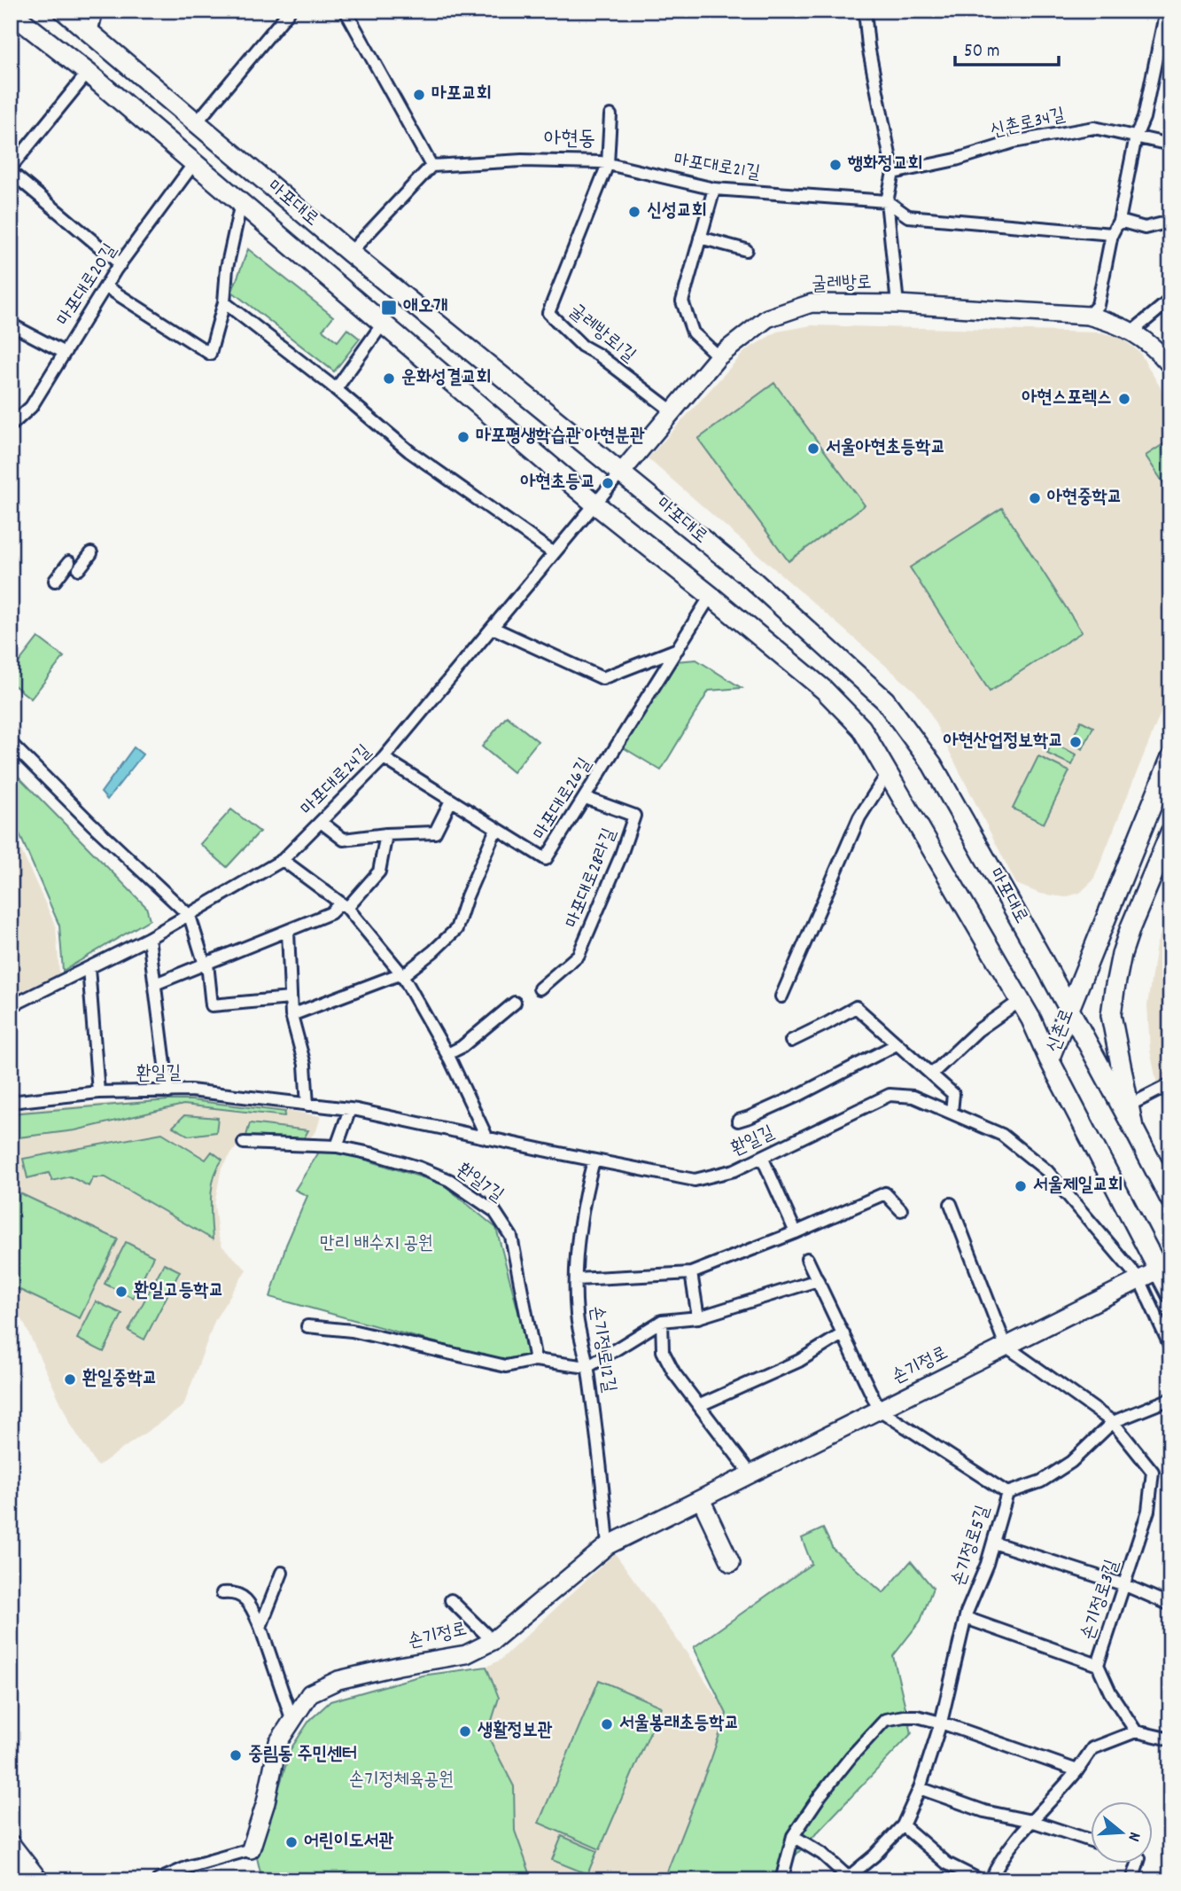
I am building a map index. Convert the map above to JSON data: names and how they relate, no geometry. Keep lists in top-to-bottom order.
{
  "streets": {
    "main road": ["마포대로", "신촌로"],
    "street": [
      "신촌로34길",
      "마포대로21길",
      "굴레방로",
      "마포대로20길",
      "굴레방로1길",
      "마포대로24길",
      "마포대로26길",
      "마포대로28라길",
      "환일길",
      "환일7길",
      "손기정로12길",
      "손기정로",
      "손기정로5길",
      "손기정로3길"
    ]
  },
  "crossings": [
    ["마포대로21길", "굴레방로1길"],
    ["마포대로", "굴레방로"],
    ["마포대로", "마포대로20길"],
    ["마포대로", "마포대로24길"],
    ["마포대로", "마포대로26길"],
    ["마포대로", "신촌로"],
    ["굴레방로", "굴레방로1길"],
    ["굴레방로", "마포대로24길"],
    ["마포대로24길", "마포대로26길"],
    ["마포대로26길", "마포대로28라길"],
    ["신촌로", "손기정로"],
    ["환일길", "손기정로12길"],
    ["환일길", "손기정로"],
    ["손기정로12길", "손기정로"],
    ["손기정로", "손기정로5길"],
    ["손기정로", "손기정로3길"],
    ["손기정로5길", "손기정로3길"]
  ],
  "districts": ["아현동"],
  "parks": ["만리 배수지 공원", "손기정체육공원"],
  "places": {
    "other": [
      "마포교회",
      "행화정교회",
      "신성교회",
      "운화성결교회",
      "아현스포렉스",
      "마포평생학습관 아현분관",
      "서울아현초등학교",
      "아현초등교",
      "아현중학교",
      "아현산업정보학교",
      "서울제일교회",
      "환일고등학교",
      "환일중학교",
      "서울봉래초등학교",
      "생활정보관",
      "중림동 주민센터",
      "어린이도서관"
    ],
    "transit": ["애오개"]
  },
  "scale_bar": "50 m",
  "north": "right"
}
